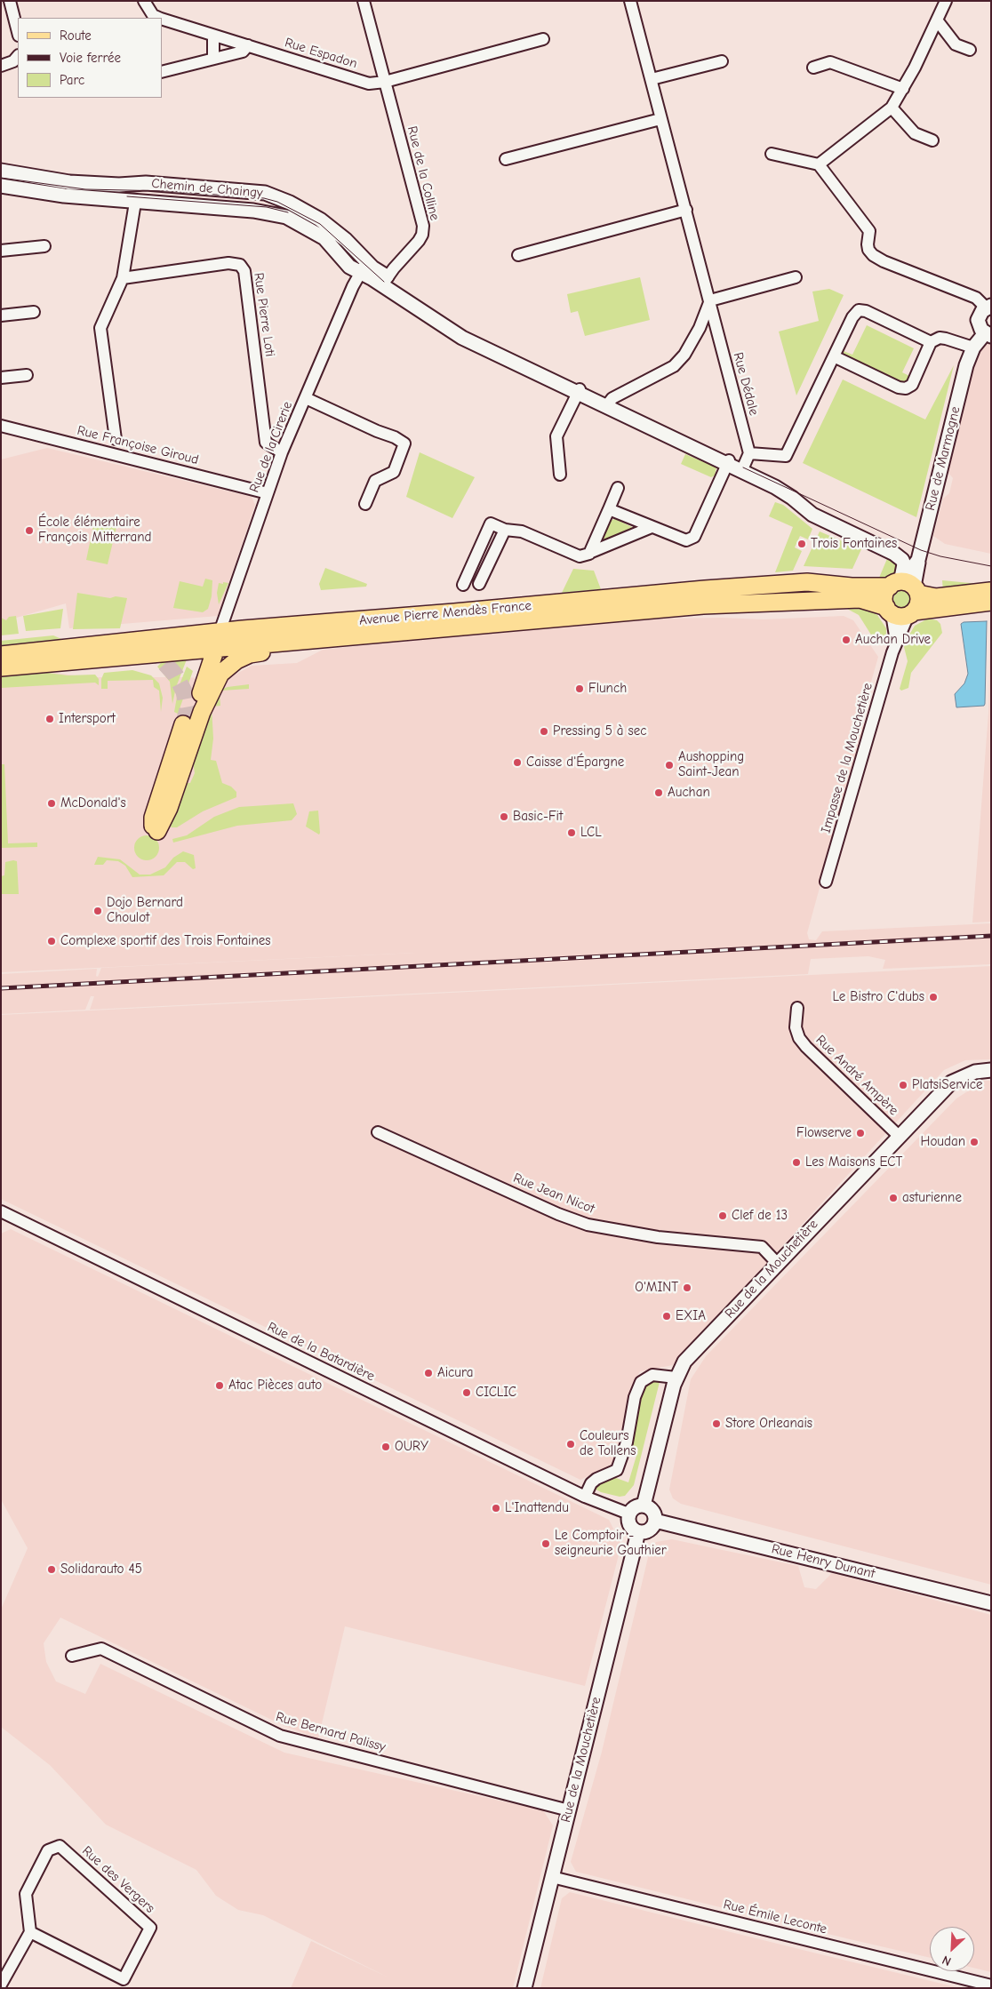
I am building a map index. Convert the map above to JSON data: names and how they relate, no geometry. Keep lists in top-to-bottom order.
{
  "streets": {
    "main road": ["Avenue Pierre Mendès France"],
    "street": [
      "Rue Espadon",
      "Rue de la Colline",
      "Chemin de Chaingy",
      "Rue Pierre Loti",
      "Rue Dédale",
      "Rue Françoise Giroud",
      "Rue de la Cirerie",
      "Rue de Marmogne",
      "Impasse de la Mouchetière",
      "Rue André Ampère",
      "Rue Jean Nicot",
      "Rue de la Mouchetière",
      "Rue de la Batardière",
      "Rue Henry Dunant",
      "Rue Bernard Palissy",
      "Rue des Vergers",
      "Rue Émile Leconte"
    ]
  },
  "crossings": [
    ["Rue Espadon", "Rue de la Colline"],
    ["Rue de la Colline", "Chemin de Chaingy"],
    ["Rue de la Colline", "Rue de la Cirerie"],
    ["Chemin de Chaingy", "Rue de la Cirerie"],
    ["Rue Pierre Loti", "Rue de la Cirerie"],
    ["Rue Françoise Giroud", "Rue de la Cirerie"],
    ["Rue de la Cirerie", "Avenue Pierre Mendès France"],
    ["Rue de Marmogne", "Avenue Pierre Mendès France"],
    ["Rue de Marmogne", "Impasse de la Mouchetière"],
    ["Avenue Pierre Mendès France", "Impasse de la Mouchetière"],
    ["Rue André Ampère", "Rue de la Mouchetière"],
    ["Rue Jean Nicot", "Rue de la Mouchetière"],
    ["Rue de la Mouchetière", "Rue de la Batardière"],
    ["Rue de la Mouchetière", "Rue Henry Dunant"],
    ["Rue de la Mouchetière", "Rue Bernard Palissy"],
    ["Rue de la Mouchetière", "Rue Émile Leconte"],
    ["Rue de la Batardière", "Rue Henry Dunant"]
  ],
  "places": [
    "École élémentaire François Mitterrand",
    "Trois Fontaines",
    "Auchan Drive",
    "Flunch",
    "Intersport",
    "Pressing 5 à sec",
    "Caisse d'Épargne",
    "Aushopping Saint-Jean",
    "Auchan",
    "McDonald's",
    "Basic-Fit",
    "LCL",
    "Dojo Bernard Choulot",
    "Complexe sportif des Trois Fontaines",
    "Le Bistro C'dubs",
    "PlatsiService",
    "Flowserve",
    "Houdan",
    "Les Maisons ECT",
    "asturienne",
    "Clef de 13",
    "O'MINT",
    "EXIA",
    "Aicura",
    "Atac Pièces auto",
    "CICLIC",
    "Store Orleanais",
    "Couleurs de Tollens",
    "OURY",
    "L'Inattendu",
    "Le Comptoir - seigneurie Gauthier",
    "Solidarauto 45"
  ],
  "legend": ["Route", "Voie ferrée", "Parc"],
  "north": "bottom left"
}
